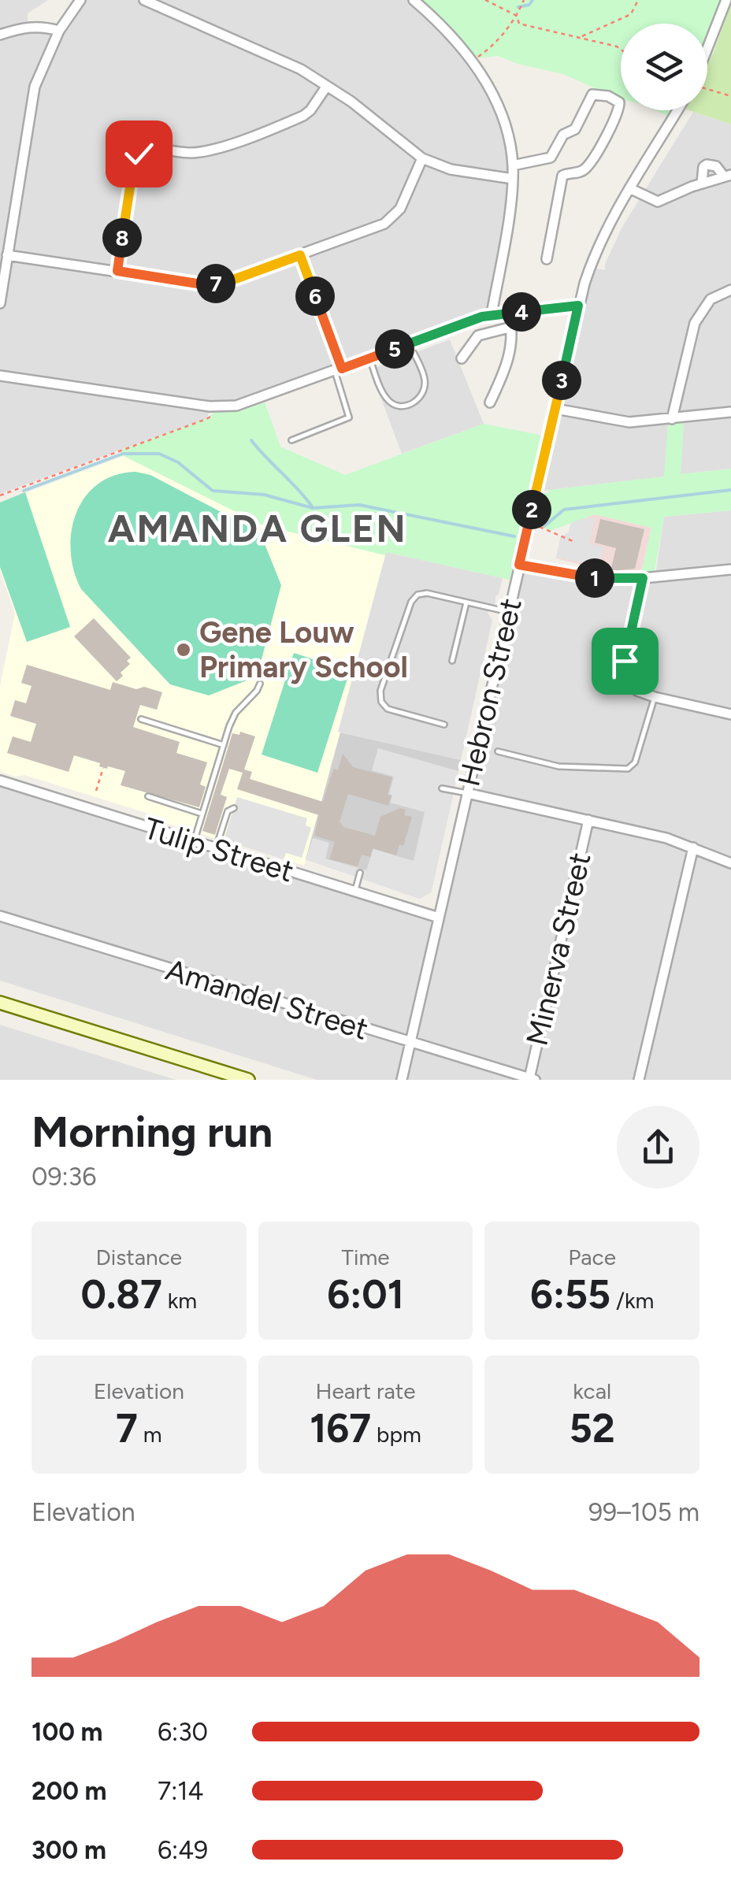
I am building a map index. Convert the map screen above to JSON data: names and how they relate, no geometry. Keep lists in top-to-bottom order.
{
  "streets": {
    "street": [
      "Hebron Street",
      "Tulip Street",
      "Minerva Street",
      "Amandel Street"
    ]
  },
  "crossings": [
    ["Hebron Street", "Tulip Street"],
    ["Hebron Street", "Amandel Street"],
    ["Minerva Street", "Amandel Street"]
  ],
  "districts": ["AMANDA GLEN"],
  "places": ["Gene Louw Primary School"],
  "page": {
    "pins": [
      "8",
      "7",
      "6",
      "4",
      "5",
      "3",
      "2",
      "1"
    ],
    "heading": ["Morning run", "09:36"],
    "stats": [
      ["Distance", "0.87 km"],
      ["Time", "6:01"],
      ["Pace", "6:55 /km"],
      ["Elevation", "7 m"],
      ["Heart rate", "167 bpm"],
      ["kcal", "52"]
    ],
    "chart": ["Elevation", "99–105 m"],
    "list": [
      {
        "name": "100 m",
        "note": "6:30"
      },
      {
        "name": "200 m",
        "note": "7:14"
      },
      {
        "name": "300 m",
        "note": "6:49"
      }
    ]
  }
}
